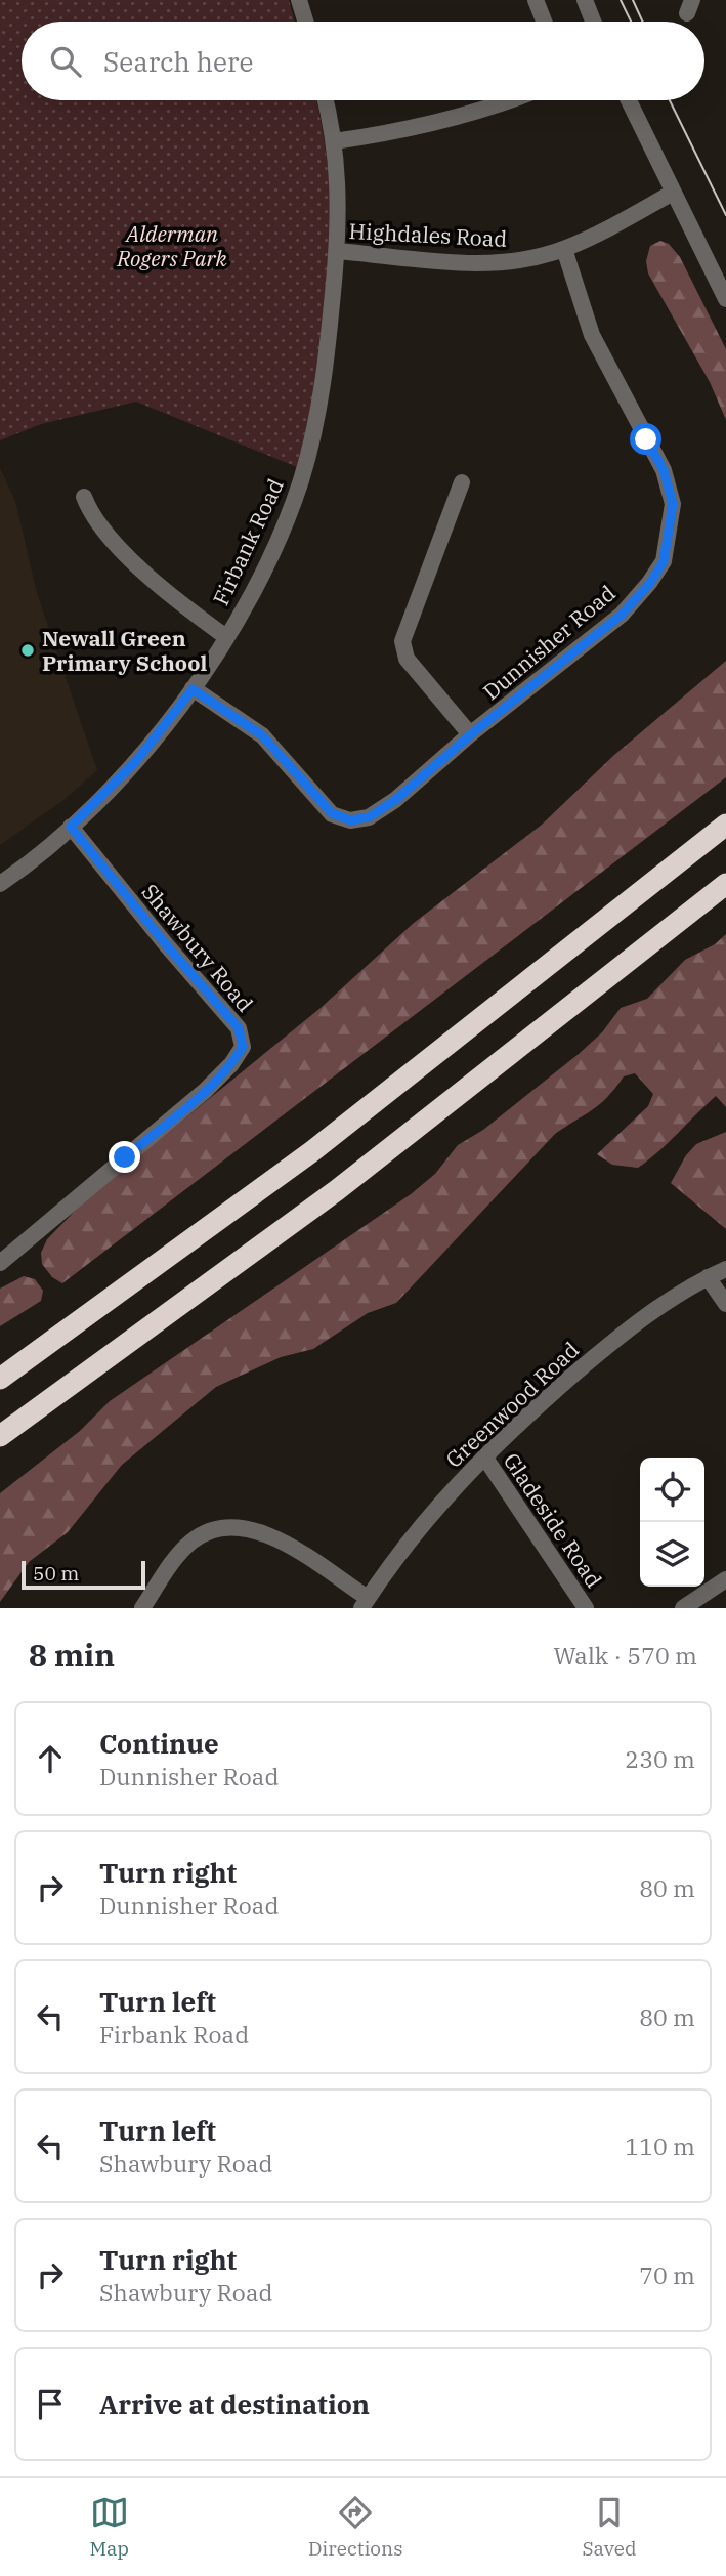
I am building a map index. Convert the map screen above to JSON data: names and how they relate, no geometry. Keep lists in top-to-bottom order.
{
  "streets": {
    "street": [
      "Highdales Road",
      "Firbank Road",
      "Dunnisher Road",
      "Shawbury Road",
      "Greenwood Road",
      "Gladeside Road"
    ]
  },
  "crossings": [
    ["Highdales Road", "Firbank Road"],
    ["Highdales Road", "Dunnisher Road"],
    ["Firbank Road", "Dunnisher Road"],
    ["Firbank Road", "Shawbury Road"],
    ["Greenwood Road", "Gladeside Road"]
  ],
  "parks": ["Alderman Rogers Park"],
  "places": ["Newall Green Primary School"],
  "scale_bar": "50 m",
  "page": {
    "search": "Search here",
    "scale": "50 m",
    "heading": ["8 min", "Walk · 570 m"],
    "list": [
      ["Continue", "Dunnisher Road", "230 m"],
      ["Turn right", "Dunnisher Road", "80 m"],
      ["Turn left", "Firbank Road", "80 m"],
      ["Turn left", "Shawbury Road", "110 m"],
      ["Turn right", "Shawbury Road", "70 m"],
      "Arrive at destination"
    ],
    "nav": ["Map", "Directions", "Saved"]
  }
}
